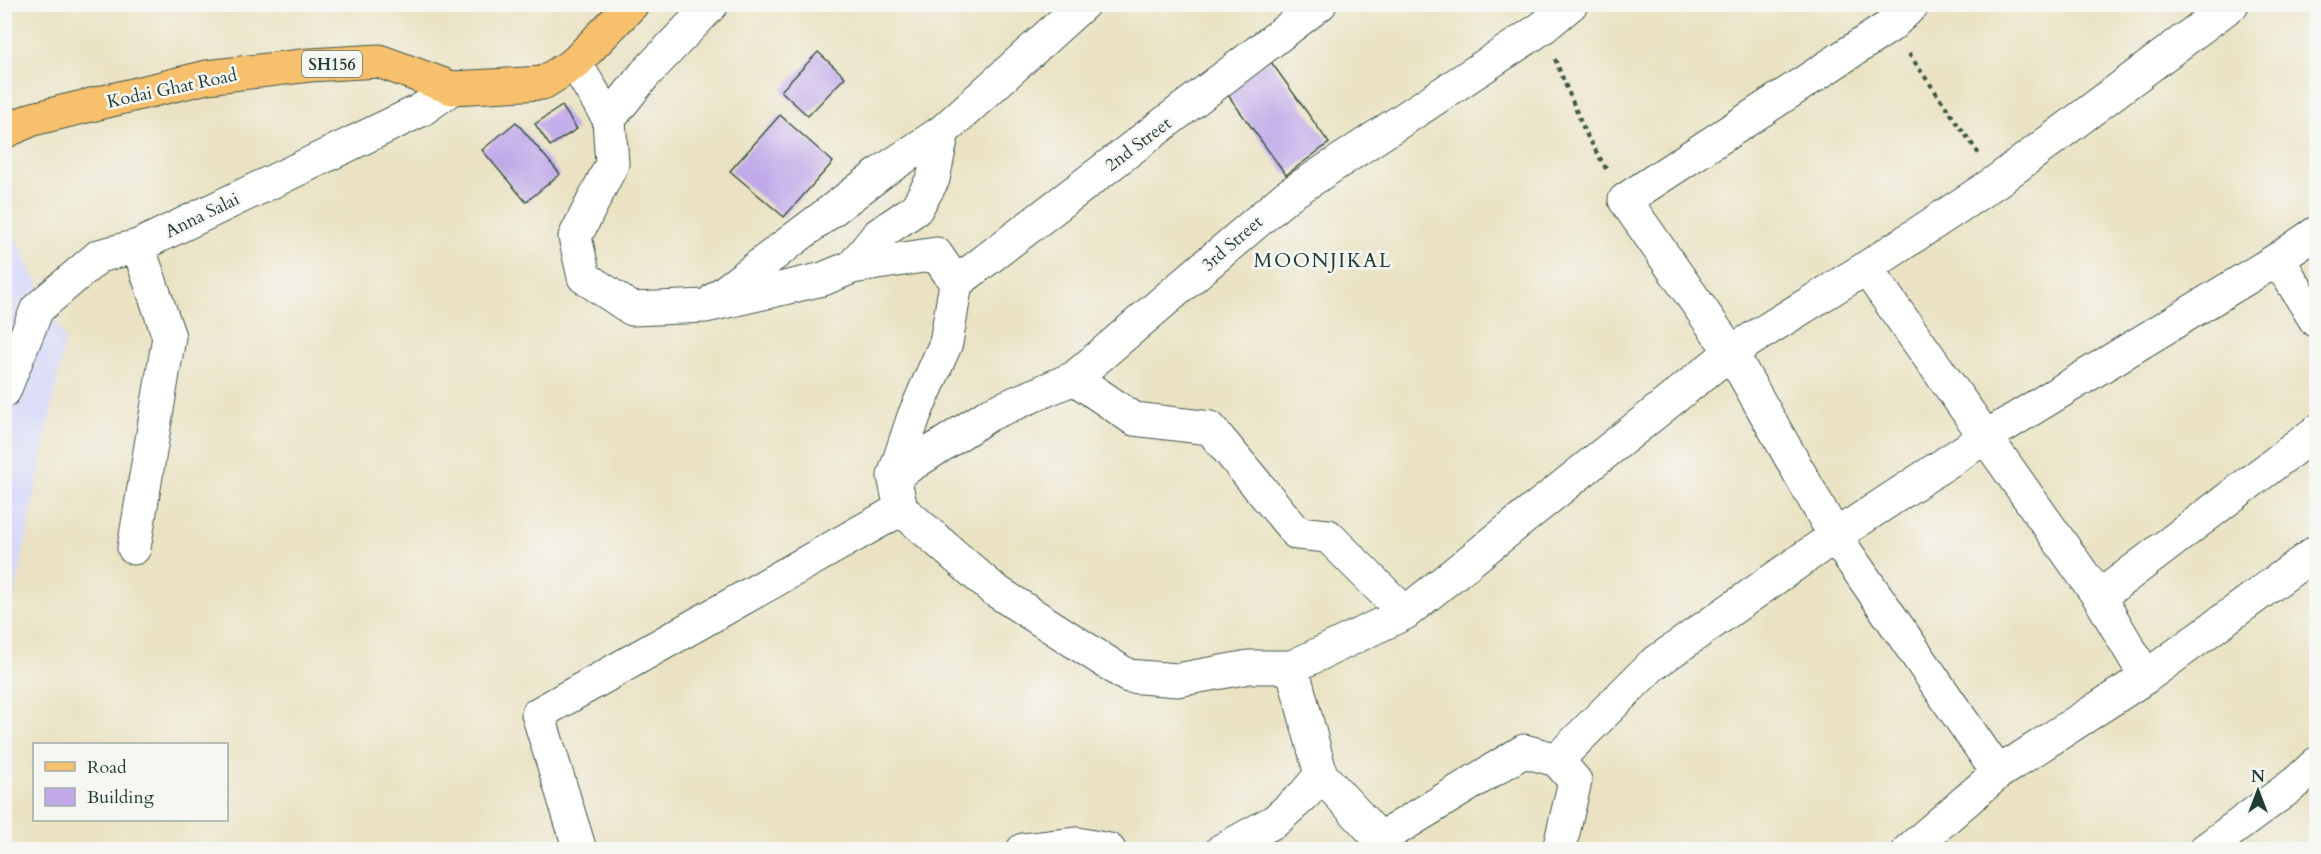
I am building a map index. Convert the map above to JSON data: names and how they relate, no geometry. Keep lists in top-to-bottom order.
{
  "streets": {
    "main road": ["SH156", "Kodai Ghat Road"],
    "street": ["2nd Street", "Anna Salai", "3rd Street"]
  },
  "crossings": [
    ["Kodai Ghat Road", "Anna Salai"]
  ],
  "districts": ["MOONJIKAL"],
  "legend": ["Road", "Building"],
  "north": "top"
}
